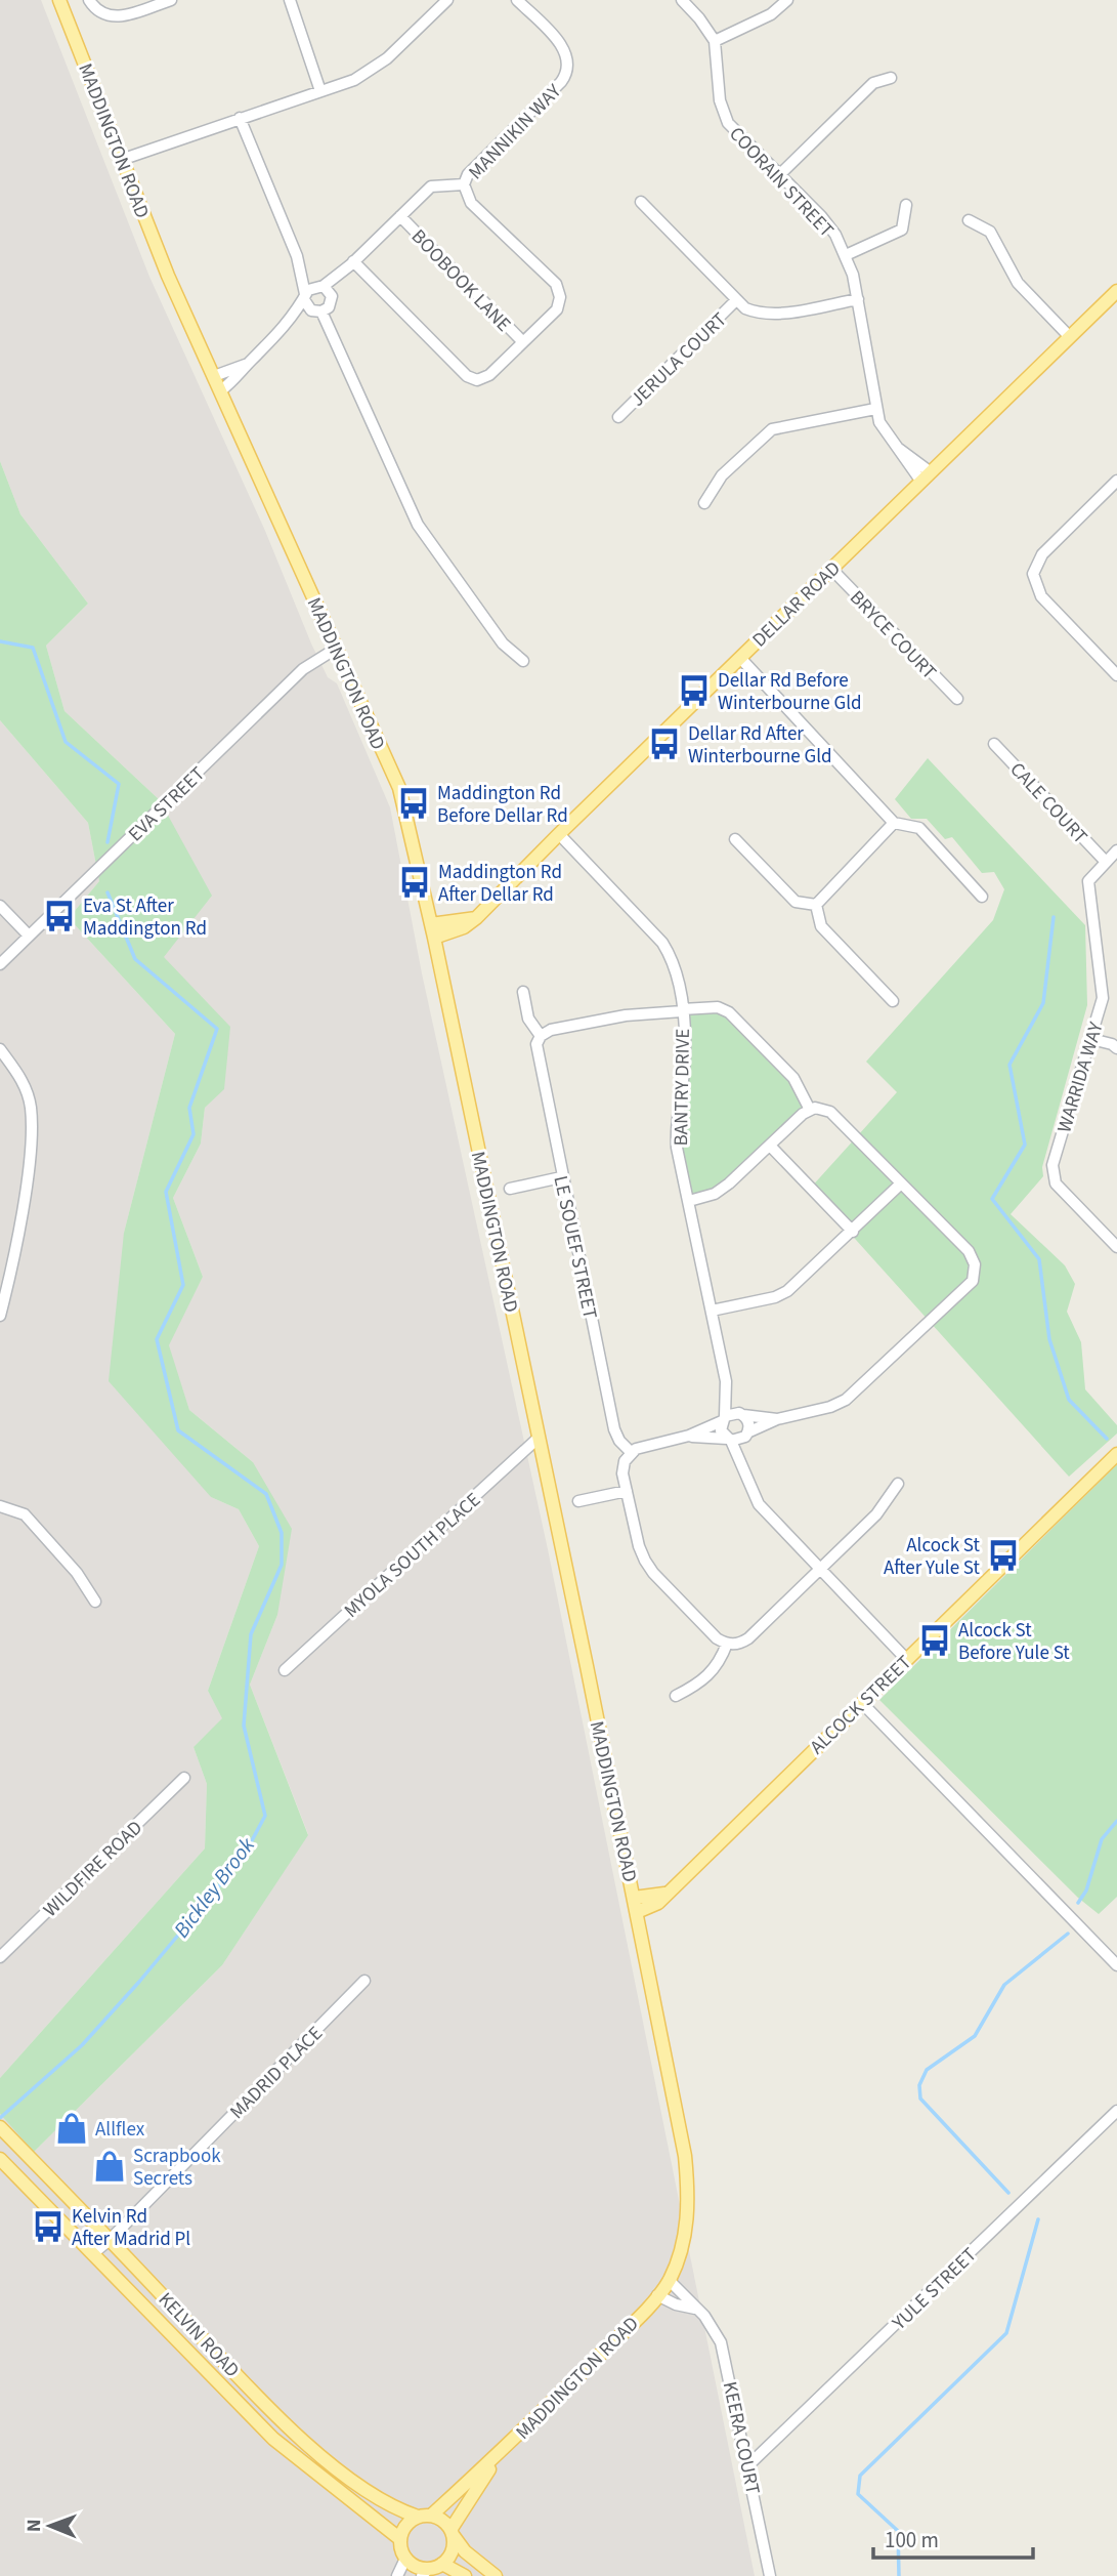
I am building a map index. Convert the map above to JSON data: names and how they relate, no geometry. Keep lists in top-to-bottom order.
{
  "streets": {
    "main road": [
      "MADDINGTON ROAD",
      "DELLAR ROAD",
      "ALCOCK STREET",
      "KELVIN ROAD"
    ],
    "street": [
      "MANNIKIN WAY",
      "COORAIN STREET",
      "BOOBOOK LANE",
      "JERULA COURT",
      "BRYCE COURT",
      "CALE COURT",
      "EVA STREET",
      "WARRIDA WAY",
      "BANTRY DRIVE",
      "LE SOUEF STREET",
      "MYOLA SOUTH PLACE",
      "WILDFIRE ROAD",
      "MADRID PLACE",
      "YULE STREET",
      "KEERA COURT"
    ]
  },
  "crossings": [
    ["MANNIKIN WAY", "BOOBOOK LANE"],
    ["MADDINGTON ROAD", "DELLAR ROAD"],
    ["MADDINGTON ROAD", "EVA STREET"],
    ["MADDINGTON ROAD", "MYOLA SOUTH PLACE"],
    ["MADDINGTON ROAD", "ALCOCK STREET"],
    ["MADDINGTON ROAD", "KELVIN ROAD"],
    ["MADDINGTON ROAD", "KEERA COURT"],
    ["COORAIN STREET", "DELLAR ROAD"],
    ["DELLAR ROAD", "BRYCE COURT"],
    ["DELLAR ROAD", "BANTRY DRIVE"],
    ["CALE COURT", "WARRIDA WAY"],
    ["MADRID PLACE", "KELVIN ROAD"],
    ["YULE STREET", "KEERA COURT"]
  ],
  "water": ["Bickley Brook"],
  "places": {
    "bus stop": [
      "Dellar Rd Before Winterbourne Gld",
      "Dellar Rd After Winterbourne Gld",
      "Maddington Rd Before Dellar Rd",
      "Maddington Rd After Dellar Rd",
      "Eva St After Maddington Rd",
      "Alcock St After Yule St",
      "Alcock St Before Yule St",
      "Kelvin Rd After Madrid Pl"
    ],
    "shop": ["Allflex", "Scrapbook Secrets"]
  },
  "scale_bar": "100 m",
  "north": "left"
}
